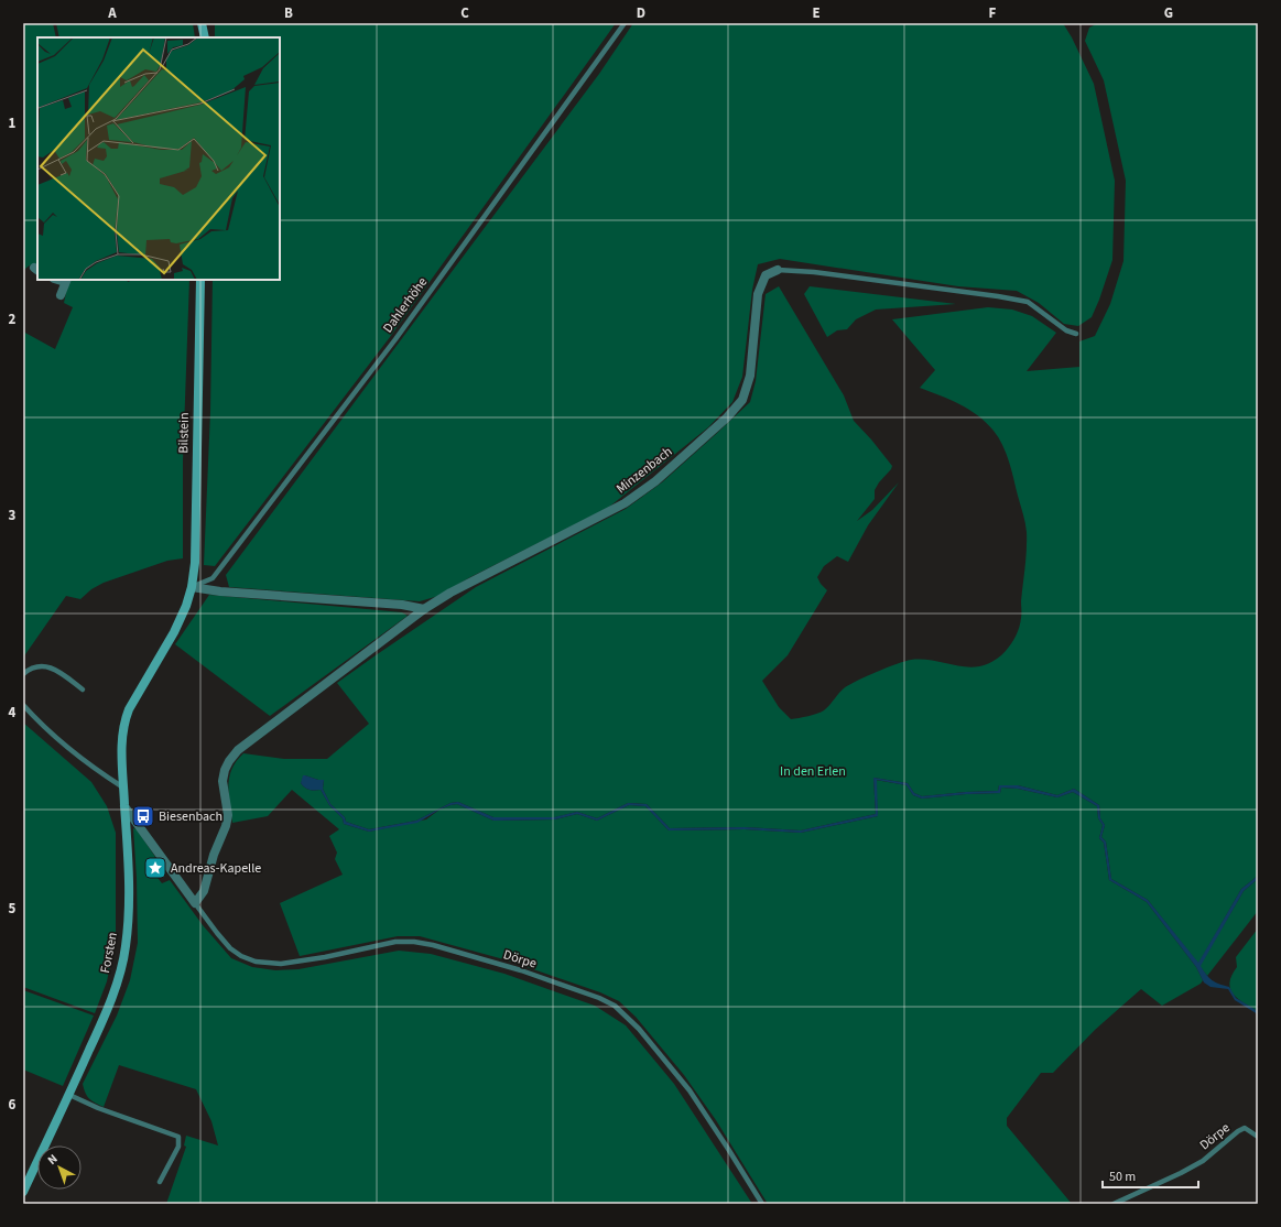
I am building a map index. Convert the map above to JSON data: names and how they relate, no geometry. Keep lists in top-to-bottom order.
{
  "streets": {
    "street": ["Bilstein", "Minzenbach", "Forsten"],
    "lane": ["Dahlerhöhe", "Dörpe"]
  },
  "crossings": [
    ["Dahlerhöhe", "Bilstein"]
  ],
  "parks": ["In den Erlen"],
  "places": {
    "bus stop": ["Biesenbach"],
    "place": ["Andreas-Kapelle"]
  },
  "scale_bar": "50 m",
  "north": "top left",
  "grid": {
    "columns": [
      "A",
      "B",
      "C",
      "D",
      "E",
      "F",
      "G"
    ],
    "rows": [
      "1",
      "2",
      "3",
      "4",
      "5",
      "6"
    ]
  }
}
